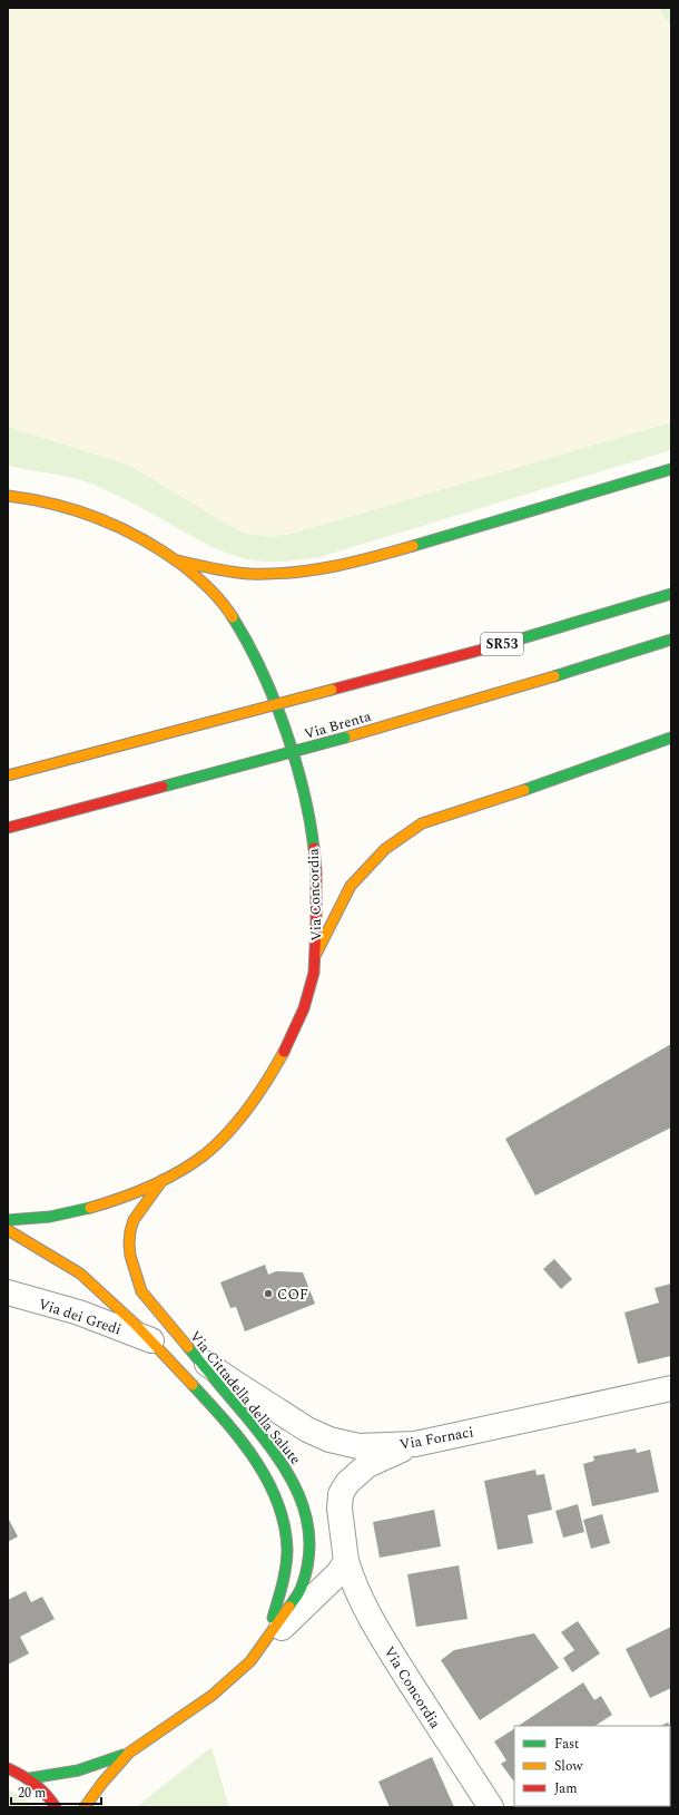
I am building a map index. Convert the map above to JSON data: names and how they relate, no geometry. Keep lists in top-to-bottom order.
{
  "streets": {
    "main road": [
      "SR53",
      "Via Brenta",
      "Via Concordia",
      "Via Cittadella della Salute"
    ],
    "street": ["Via dei Gredi", "Via Fornaci"]
  },
  "crossings": [
    ["Via Concordia", "Via Cittadella della Salute"],
    ["Via Concordia", "Via Fornaci"],
    ["Via dei Gredi", "Via Cittadella della Salute"],
    ["Via Cittadella della Salute", "Via Fornaci"]
  ],
  "places": ["COF"],
  "legend": ["Fast", "Slow", "Jam"],
  "scale_bar": "20 m"
}
